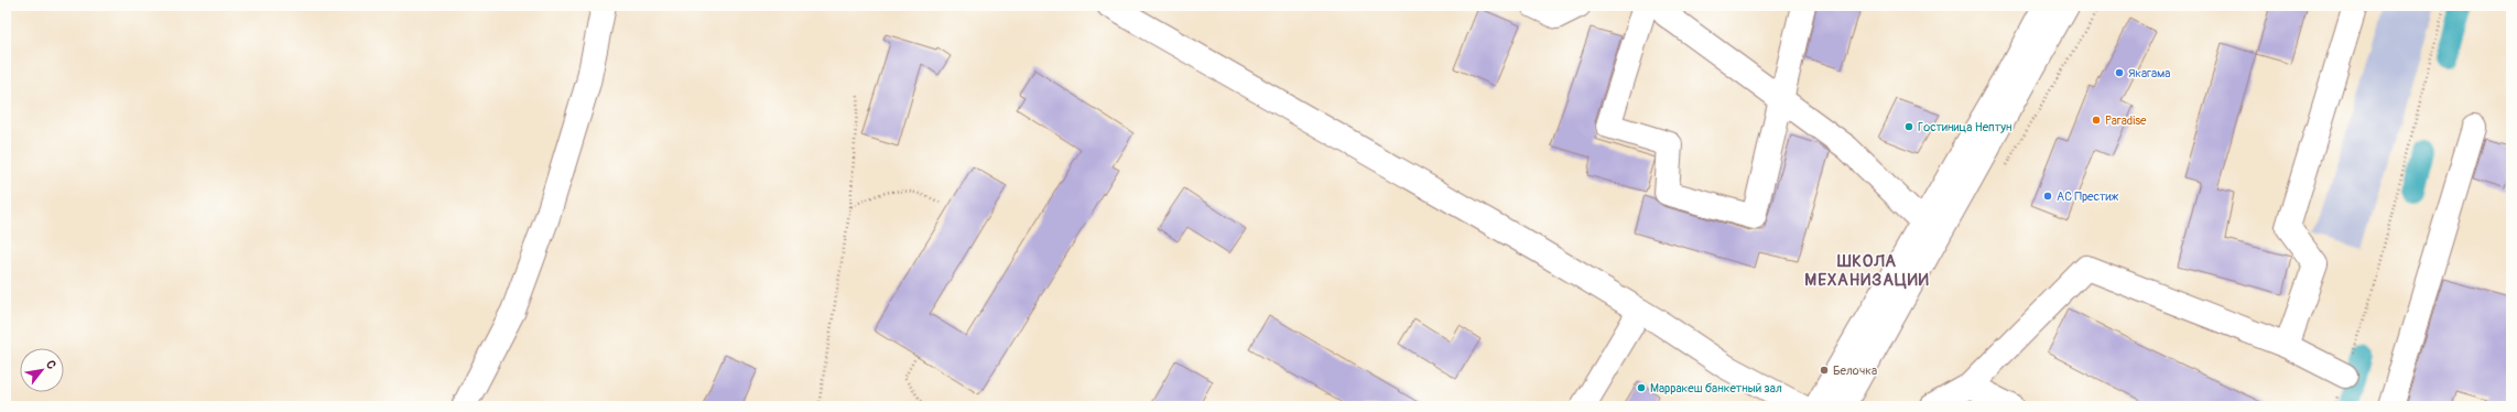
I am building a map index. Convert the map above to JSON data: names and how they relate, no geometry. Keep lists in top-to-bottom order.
{
  "districts": ["ШКОЛА МЕХАНИЗАЦИИ"],
  "places": [
    "Якагама",
    "Paradise",
    "Гостиница Нептун",
    "АС Престиж",
    "Белочка",
    "Марракеш банкетный зал"
  ],
  "north": "top right"
}
